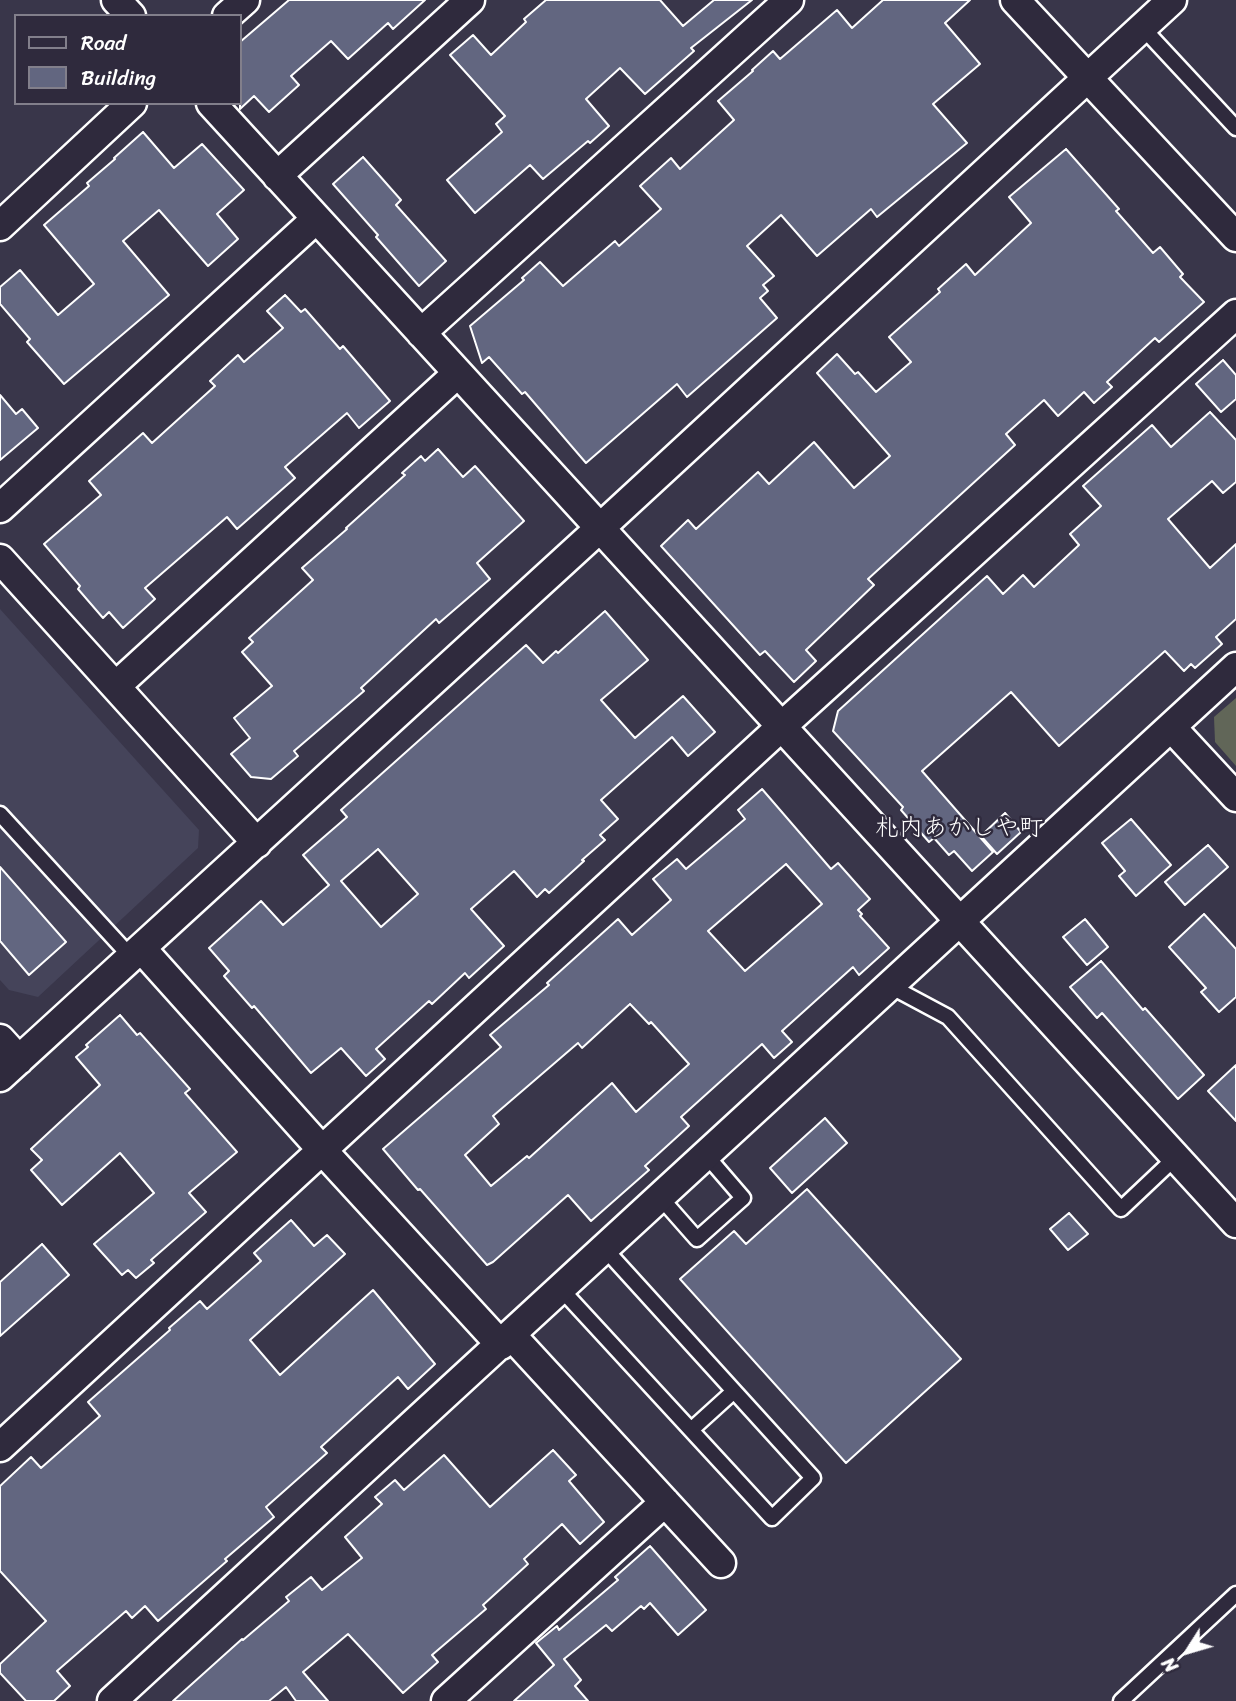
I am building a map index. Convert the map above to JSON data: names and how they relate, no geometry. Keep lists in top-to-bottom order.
{
  "districts": ["札内あかしや町"],
  "legend": ["Road", "Building"],
  "north": "bottom left"
}
